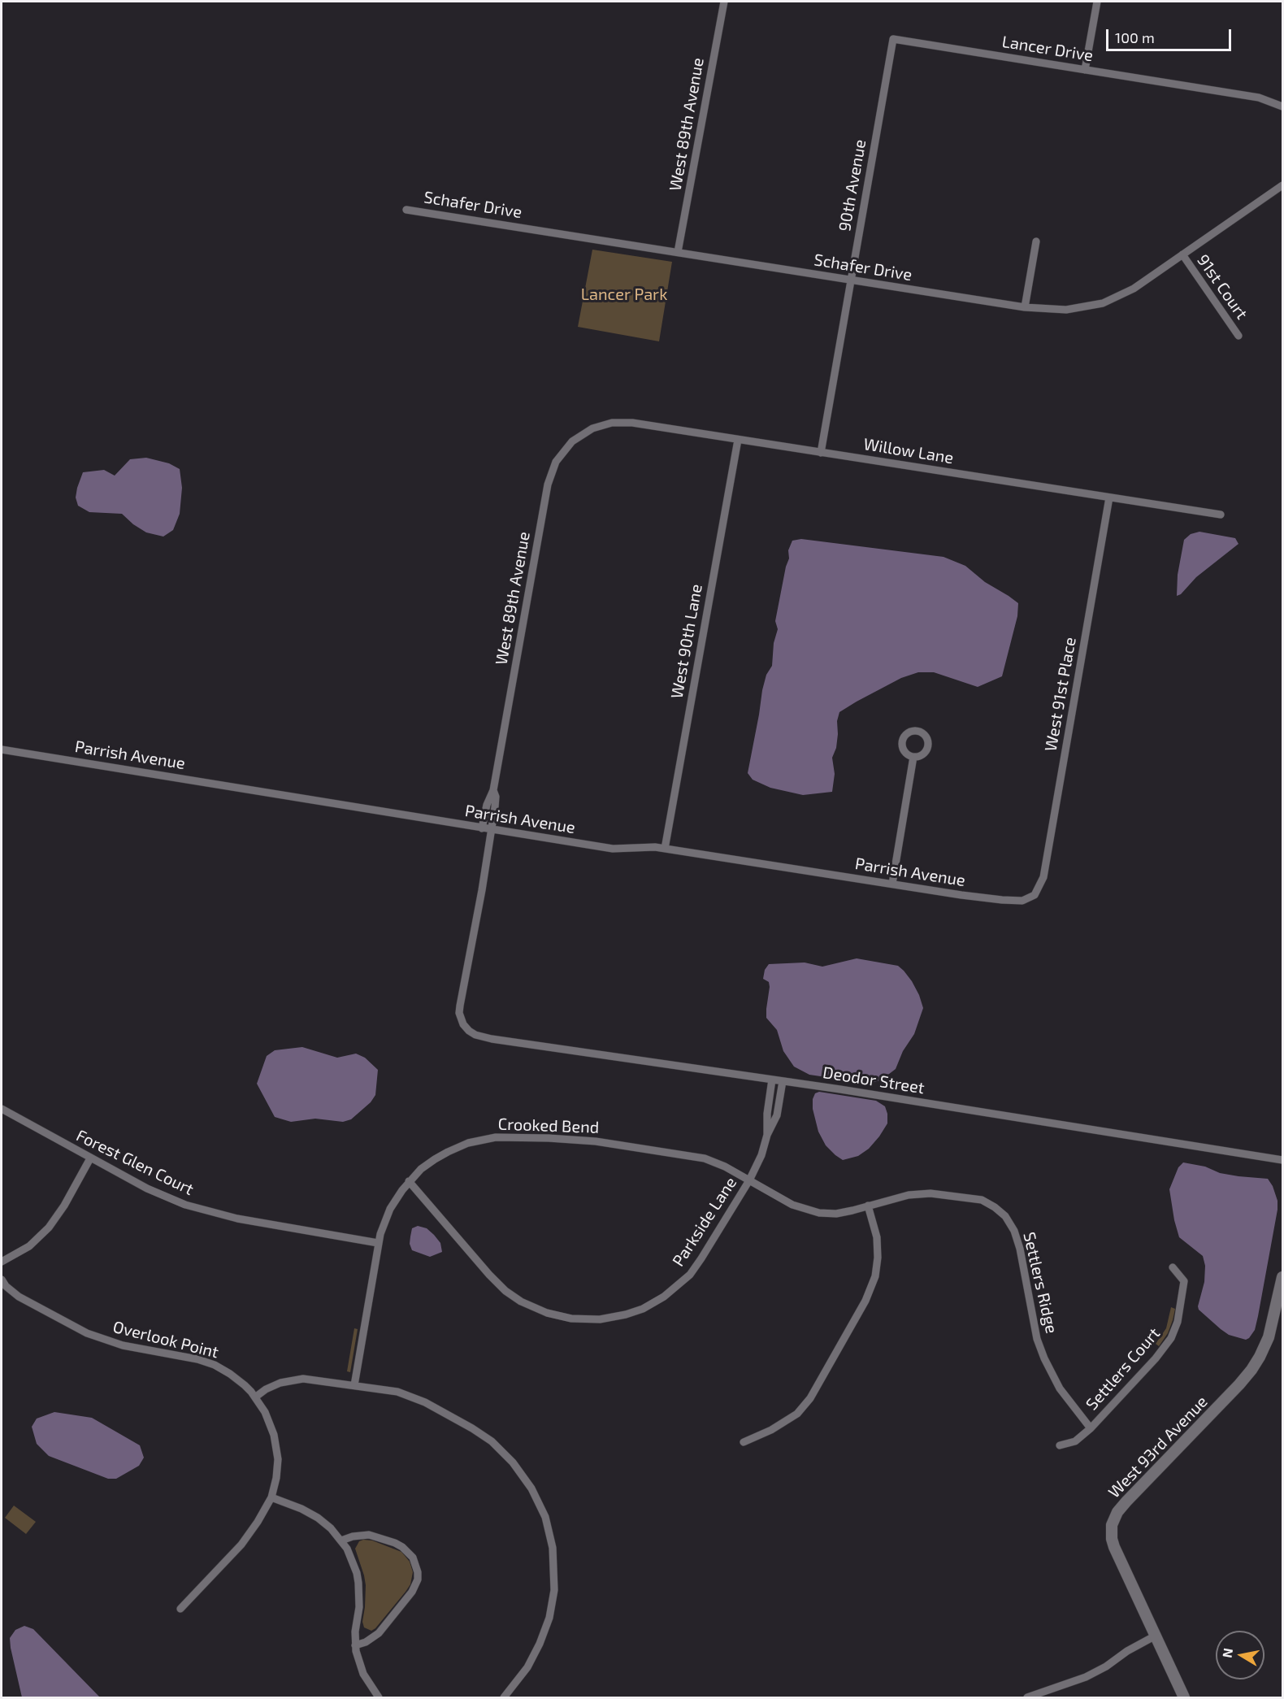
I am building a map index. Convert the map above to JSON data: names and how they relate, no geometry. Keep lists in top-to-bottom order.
{
  "streets": {
    "street": [
      "Lancer Drive",
      "West 89th Avenue",
      "90th Avenue",
      "Schafer Drive",
      "91st Court",
      "Willow Lane",
      "West 90th Lane",
      "West 91st Place",
      "Parrish Avenue",
      "Deodor Street",
      "Crooked Bend",
      "Forest Glen Court",
      "Parkside Lane",
      "Settlers Ridge",
      "Overlook Point",
      "Settlers Court",
      "West 93rd Avenue"
    ]
  },
  "crossings": [
    ["Lancer Drive", "90th Avenue"],
    ["West 89th Avenue", "Schafer Drive"],
    ["West 89th Avenue", "Willow Lane"],
    ["West 89th Avenue", "Parrish Avenue"],
    ["West 89th Avenue", "Deodor Street"],
    ["90th Avenue", "Schafer Drive"],
    ["90th Avenue", "Willow Lane"],
    ["Schafer Drive", "91st Court"],
    ["Willow Lane", "West 90th Lane"],
    ["Willow Lane", "West 91st Place"],
    ["West 90th Lane", "Parrish Avenue"],
    ["West 91st Place", "Parrish Avenue"],
    ["Deodor Street", "Parkside Lane"],
    ["Crooked Bend", "Forest Glen Court"],
    ["Crooked Bend", "Parkside Lane"],
    ["Crooked Bend", "Settlers Ridge"],
    ["Settlers Ridge", "Settlers Court"]
  ],
  "parks": ["Lancer Park"],
  "scale_bar": "100 m",
  "north": "left"
}
